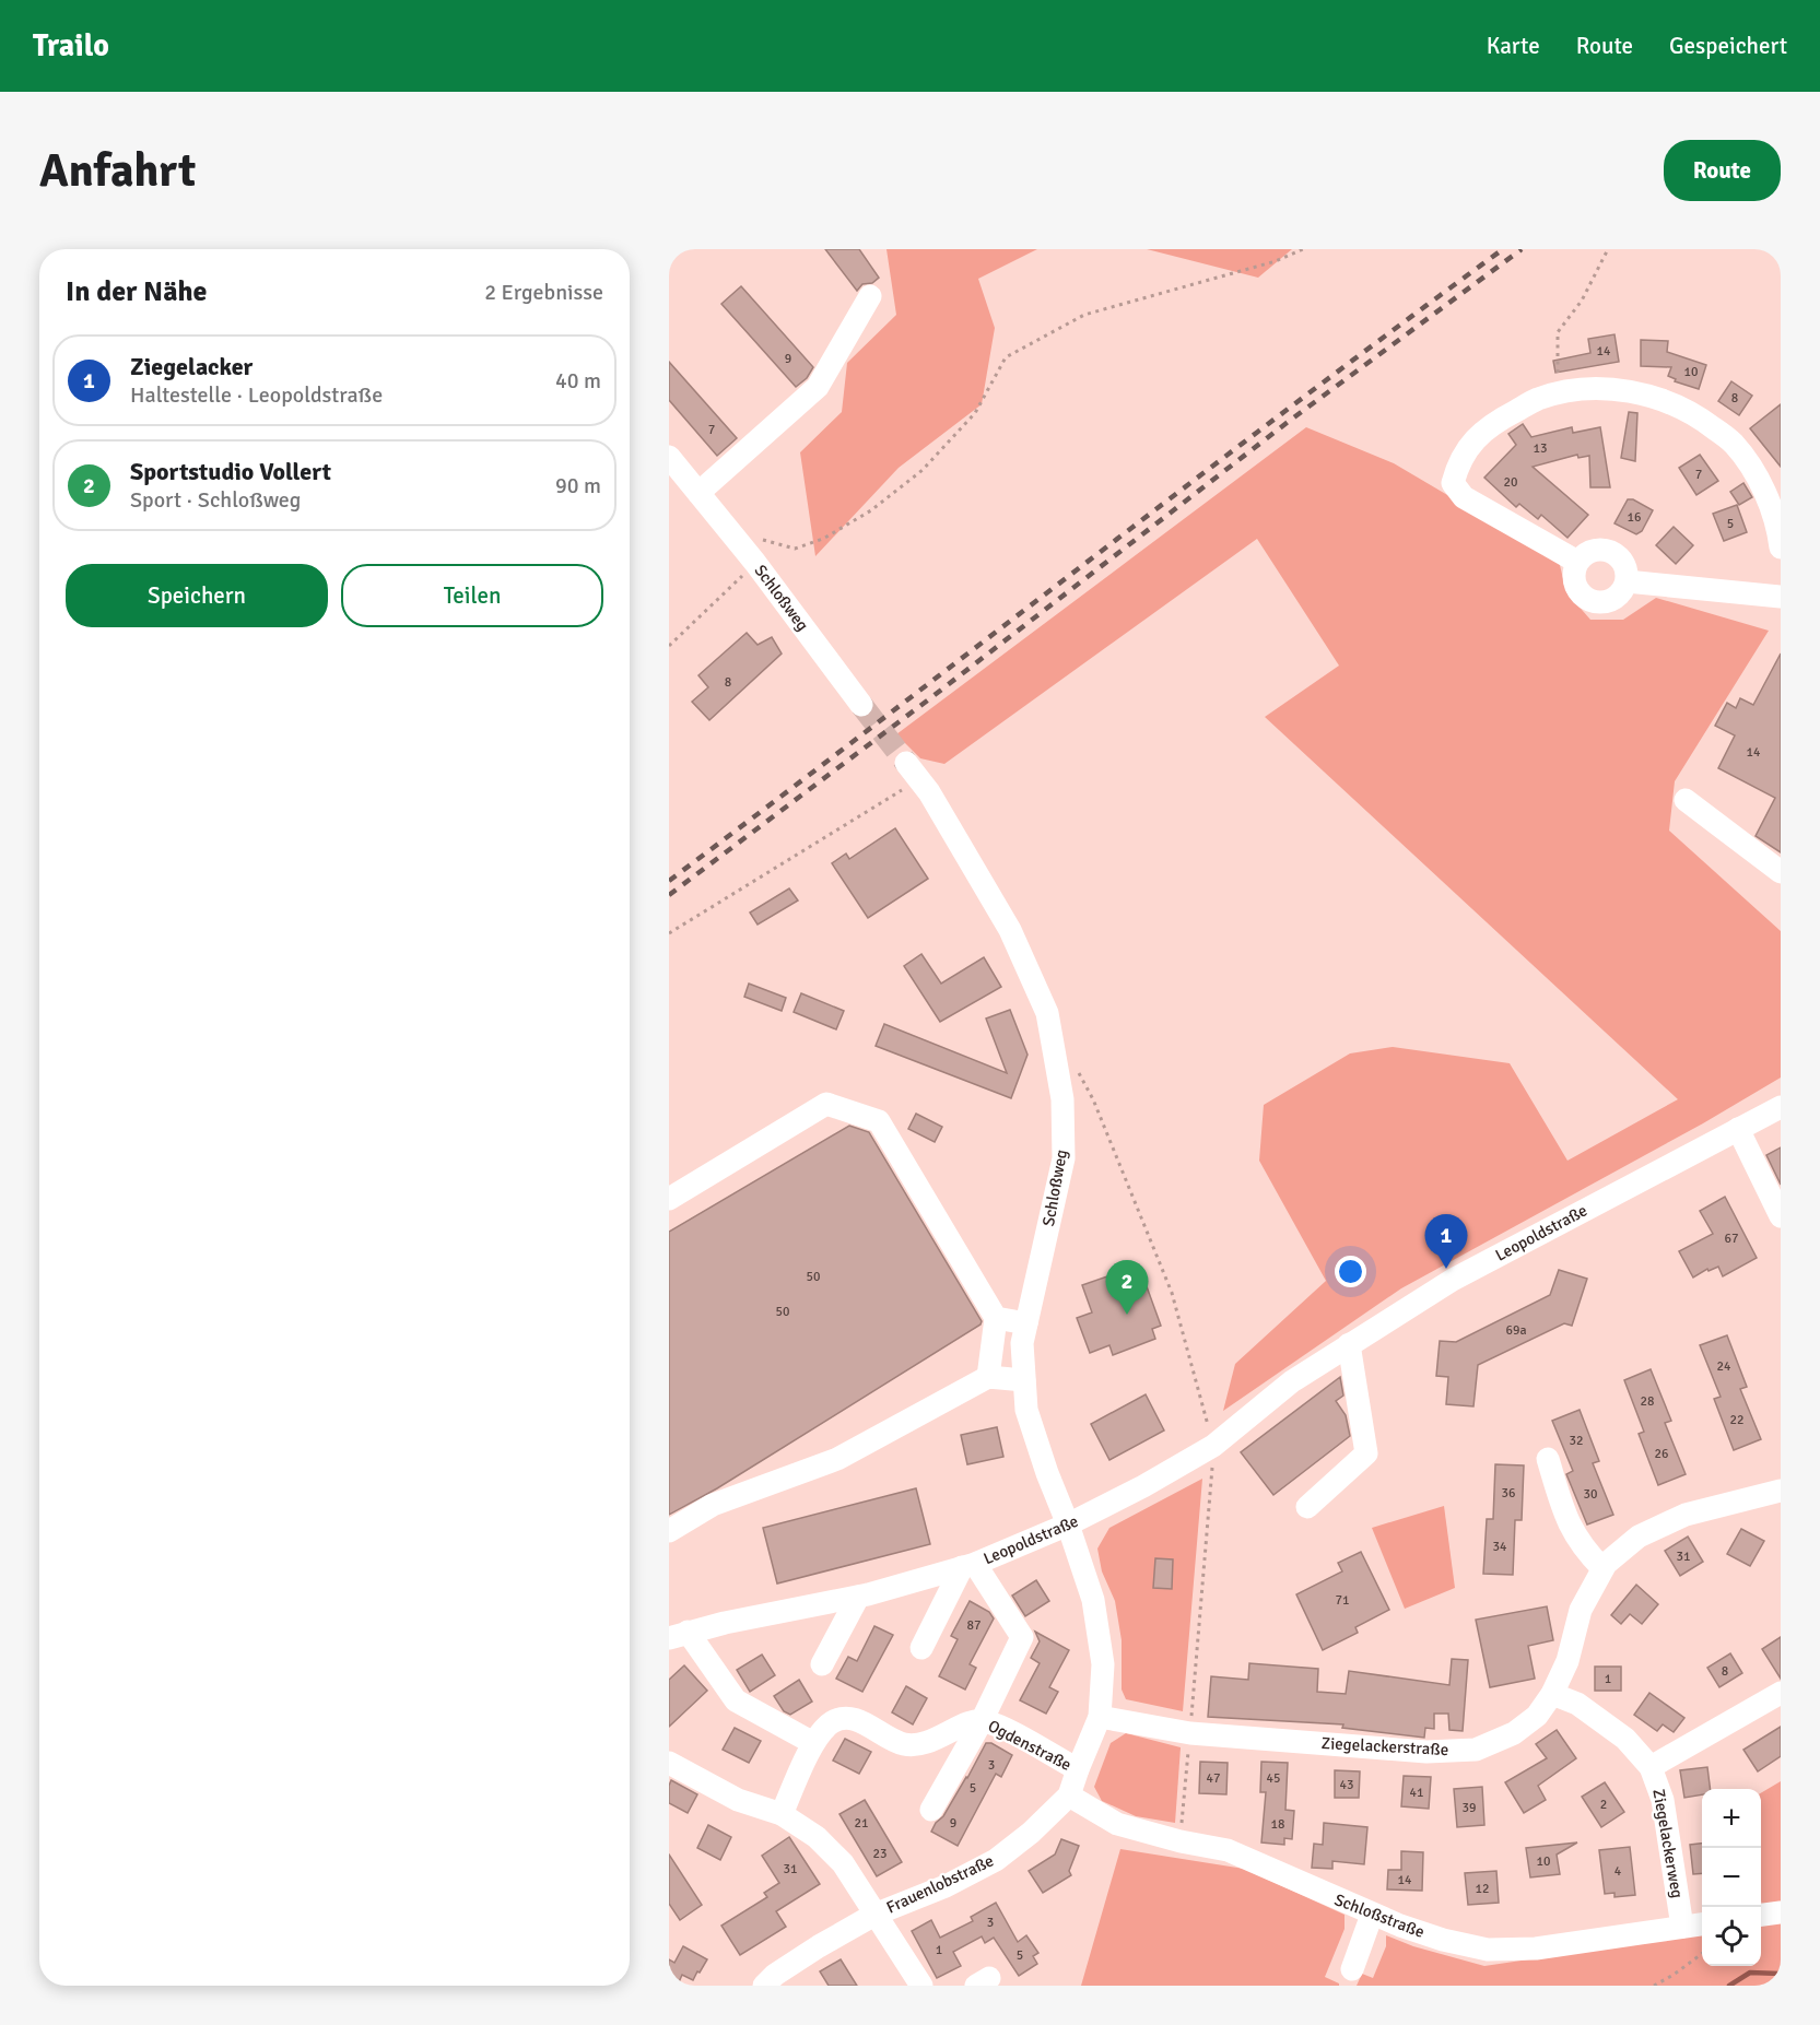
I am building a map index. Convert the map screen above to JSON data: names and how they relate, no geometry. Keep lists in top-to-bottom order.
{
  "streets": {
    "street": [
      "Schloßweg",
      "Leopoldstraße",
      "Ogdenstraße",
      "Ziegelackerstraße",
      "Ziegelackerweg",
      "Frauenlobstraße",
      "Schloßstraße"
    ]
  },
  "crossings": [
    ["Schloßweg", "Leopoldstraße"],
    ["Schloßweg", "Frauenlobstraße"],
    ["Leopoldstraße", "Frauenlobstraße"],
    ["Ogdenstraße", "Frauenlobstraße"],
    ["Ziegelackerstraße", "Ziegelackerweg"],
    ["Ziegelackerstraße", "Frauenlobstraße"],
    ["Ziegelackerweg", "Schloßstraße"],
    ["Frauenlobstraße", "Schloßstraße"]
  ],
  "house_numbers": [
    "14",
    "9",
    "10",
    "8",
    "7",
    "13",
    "7",
    "20",
    "16",
    "5",
    "8",
    "14",
    "67",
    "50",
    "50",
    "69a",
    "24",
    "28",
    "22",
    "32",
    "26",
    "36",
    "30",
    "34",
    "31",
    "71",
    "87",
    "8",
    "1",
    "3",
    "47",
    "45",
    "43",
    "5",
    "41",
    "2",
    "39",
    "21",
    "9",
    "18",
    "23",
    "10",
    "31",
    "4",
    "14",
    "12",
    "3",
    "1",
    "5"
  ],
  "page": {
    "header": "Trailo",
    "nav": ["Karte", "Route", "Gespeichert"],
    "buttons": [
      "Route",
      ["Speichern", "Teilen"]
    ],
    "title": "Anfahrt",
    "heading": ["In der Nähe", "2 Ergebnisse"],
    "list": [
      {
        "mark": "1",
        "name": "Ziegelacker",
        "note": "Haltestelle · Leopoldstraße",
        "value": "40 m"
      },
      {
        "mark": "2",
        "name": "Sportstudio Vollert",
        "note": "Sport · Schloßweg",
        "value": "90 m"
      }
    ],
    "pins": ["1", "2"],
    "map_buttons": ["+", "−"]
  }
}
